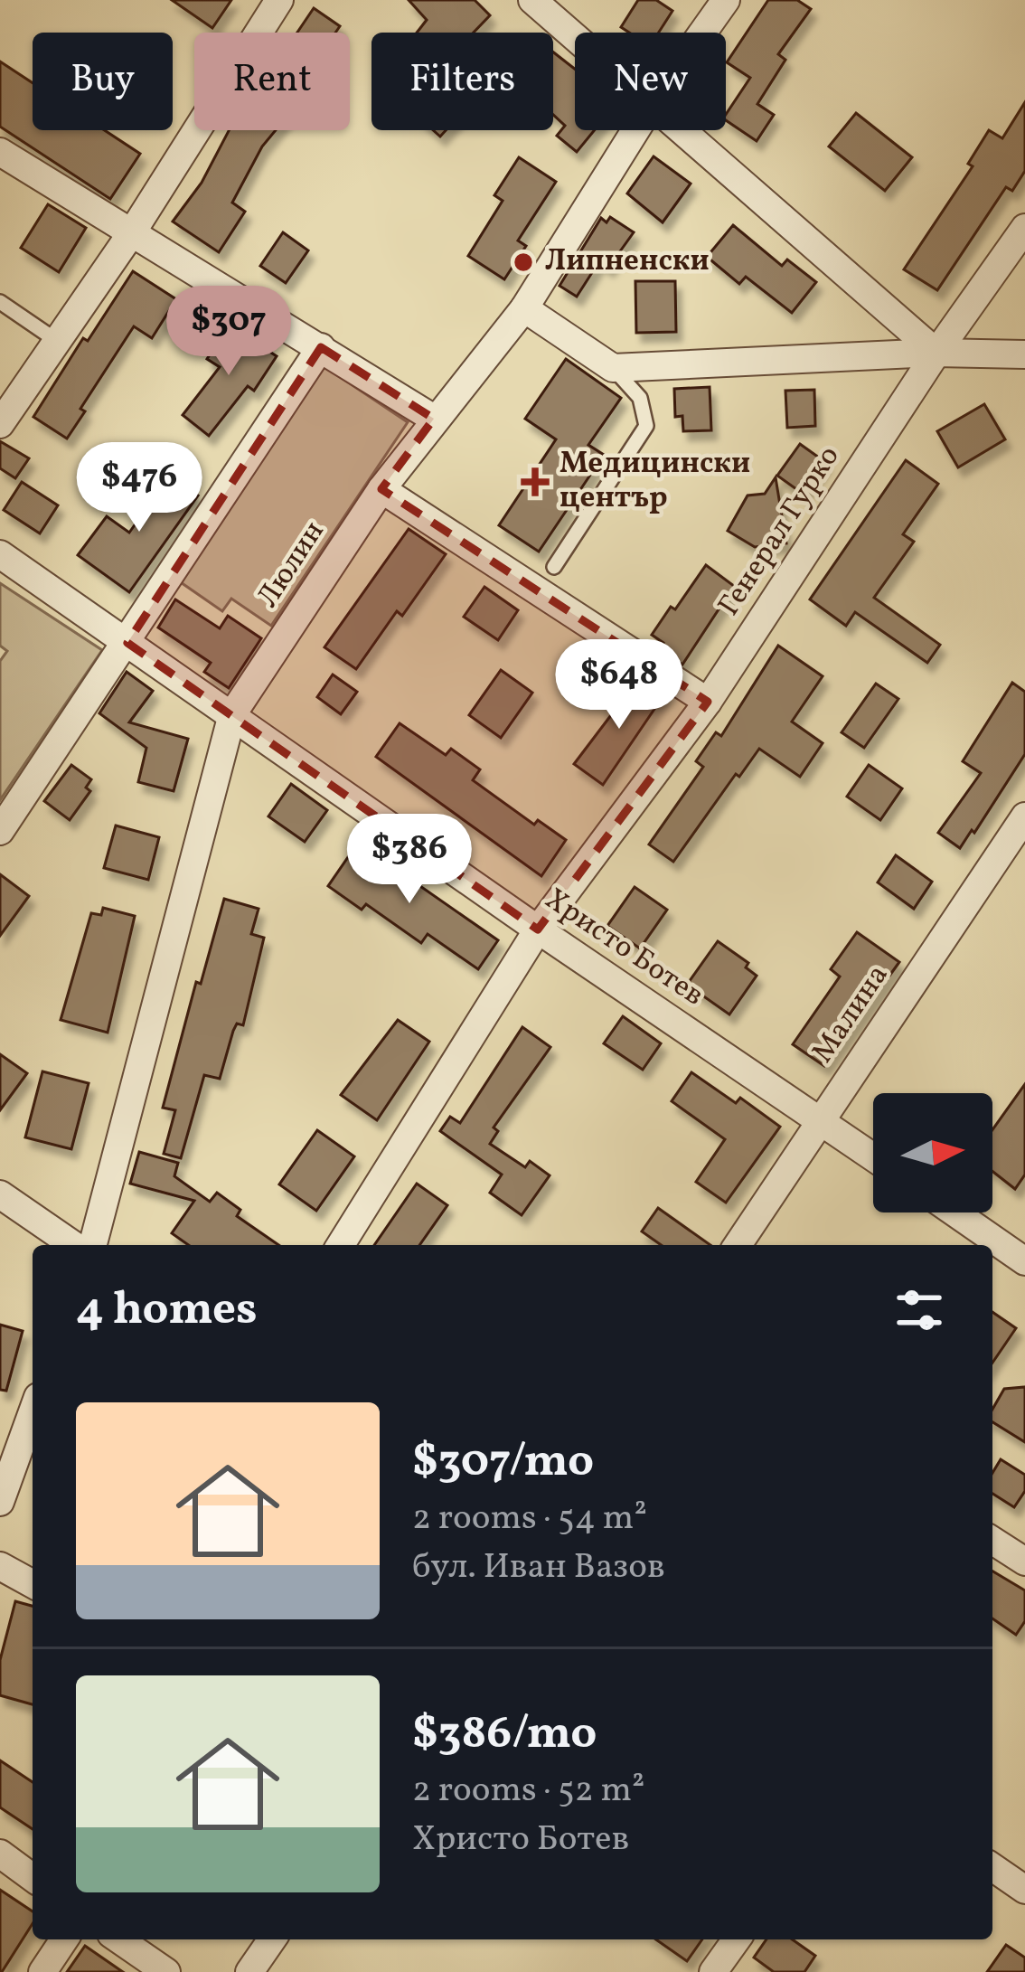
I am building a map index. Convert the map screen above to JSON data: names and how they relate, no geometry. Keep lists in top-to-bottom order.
{
  "streets": {
    "street": [
      "Генерал Гурко",
      "Люлин",
      "Христо Ботев",
      "Малина"
    ]
  },
  "crossings": [
    ["Генерал Гурко", "Христо Ботев"],
    ["Люлин", "Христо Ботев"],
    ["Христо Ботев", "Малина"]
  ],
  "places": {
    "other": ["Липненски"],
    "health": ["Медицински център"]
  },
  "north": "right",
  "page": {
    "chip": [
      "Buy",
      "Rent",
      "Filters",
      "New"
    ],
    "price": [
      "$307",
      "$476",
      "$648",
      "$386"
    ],
    "heading": "4 homes",
    "list": [
      {
        "name": "$307/mo",
        "note": "2 rooms · 54 m² · бул. Иван Вазов"
      },
      {
        "name": "$386/mo",
        "note": "2 rooms · 52 m² · Христо Ботев"
      }
    ]
  }
}
